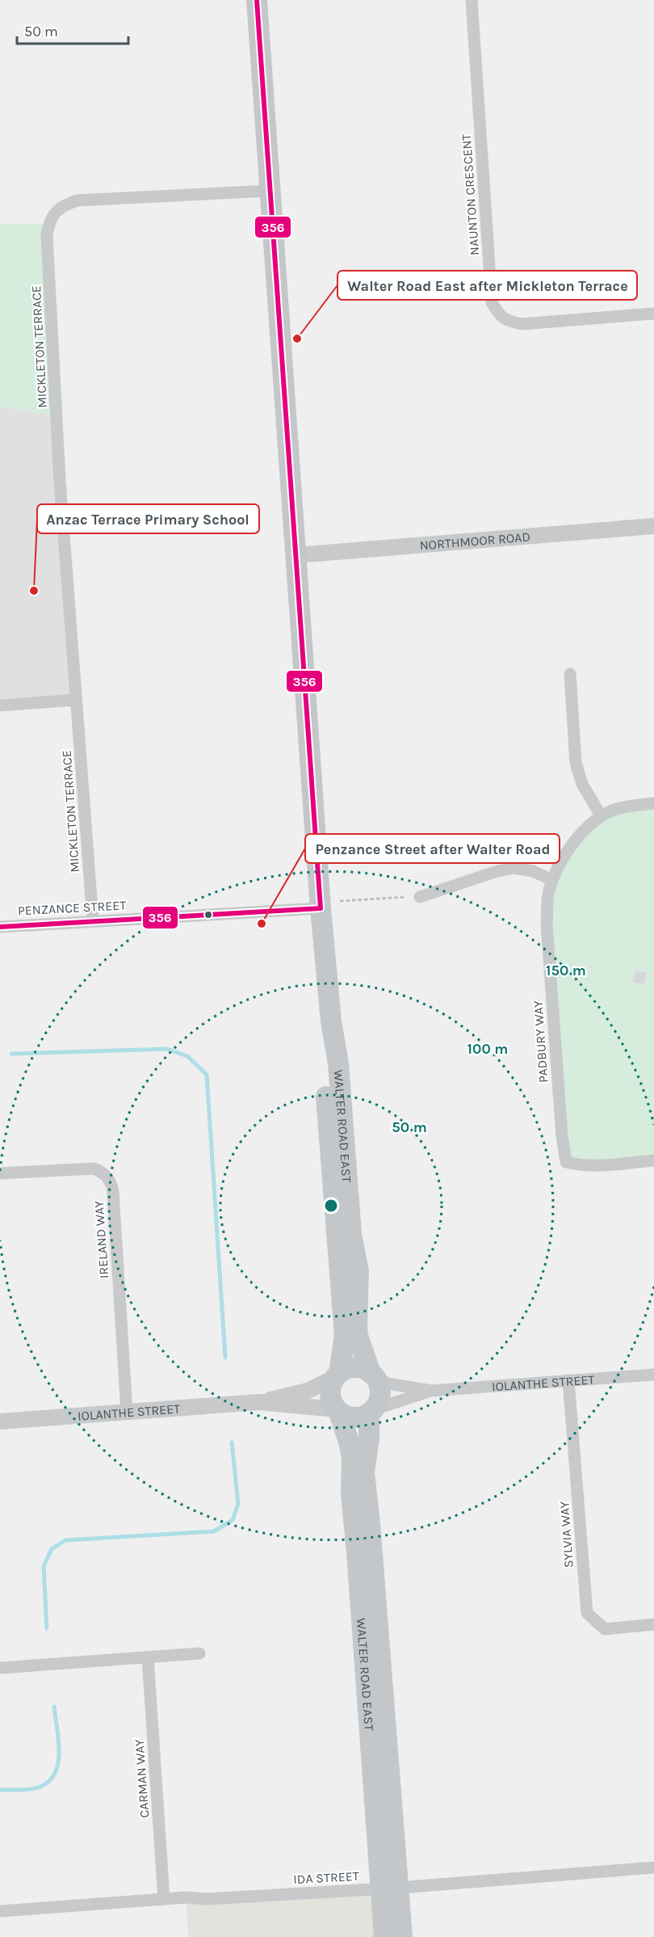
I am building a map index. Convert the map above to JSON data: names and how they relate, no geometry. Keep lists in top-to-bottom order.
{
  "streets": {
    "main road": ["WALTER ROAD EAST"],
    "street": [
      "NAUNTON CRESCENT",
      "MICKLETON TERRACE",
      "NORTHMOOR ROAD",
      "PENZANCE STREET",
      "PADBURY WAY",
      "IRELAND WAY",
      "IOLANTHE STREET",
      "SYLVIA WAY",
      "CARMAN WAY",
      "IDA STREET"
    ]
  },
  "crossings": [
    ["MICKLETON TERRACE", "PENZANCE STREET"],
    ["MICKLETON TERRACE", "WALTER ROAD EAST"],
    ["NORTHMOOR ROAD", "WALTER ROAD EAST"],
    ["PENZANCE STREET", "WALTER ROAD EAST"],
    ["WALTER ROAD EAST", "IOLANTHE STREET"],
    ["WALTER ROAD EAST", "IDA STREET"],
    ["IRELAND WAY", "IOLANTHE STREET"],
    ["IOLANTHE STREET", "SYLVIA WAY"],
    ["CARMAN WAY", "IDA STREET"]
  ],
  "places": ["Walter Road East after Mickleton Terrace", "Anzac Terrace Primary School", "Penzance Street after Walter Road"],
  "lines": ["transit line 356"],
  "scale_bar": "50 m",
  "rings": ["150 m", "100 m", "50 m"]
}
